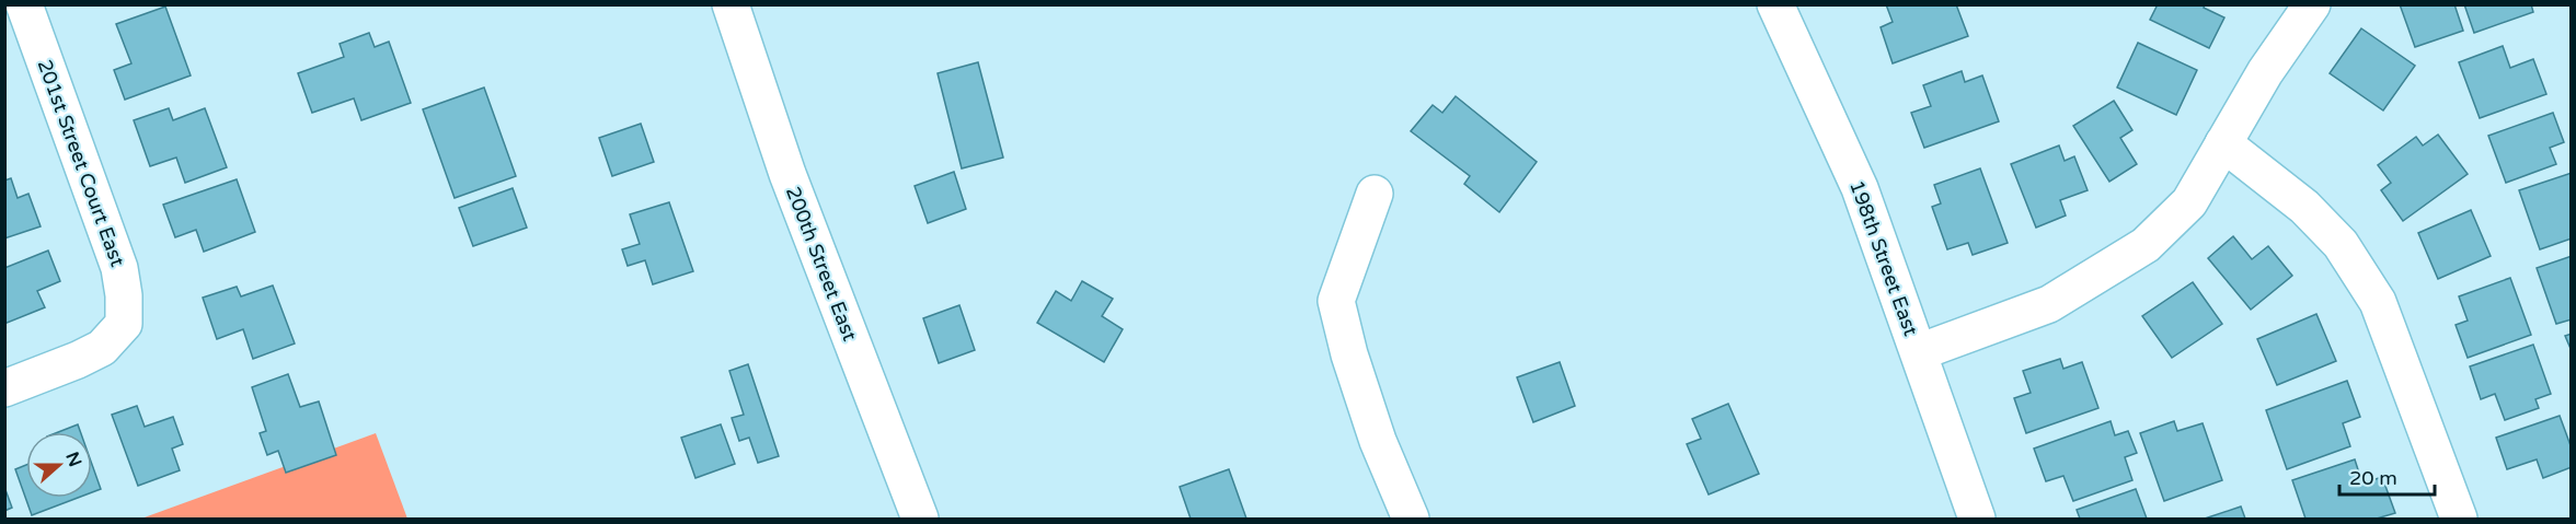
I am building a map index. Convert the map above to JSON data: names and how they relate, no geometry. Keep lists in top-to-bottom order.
{
  "streets": {
    "street": ["201st Street Court East", "198th Street East", "200th Street East"]
  },
  "scale_bar": "20 m",
  "north": "right"
}
